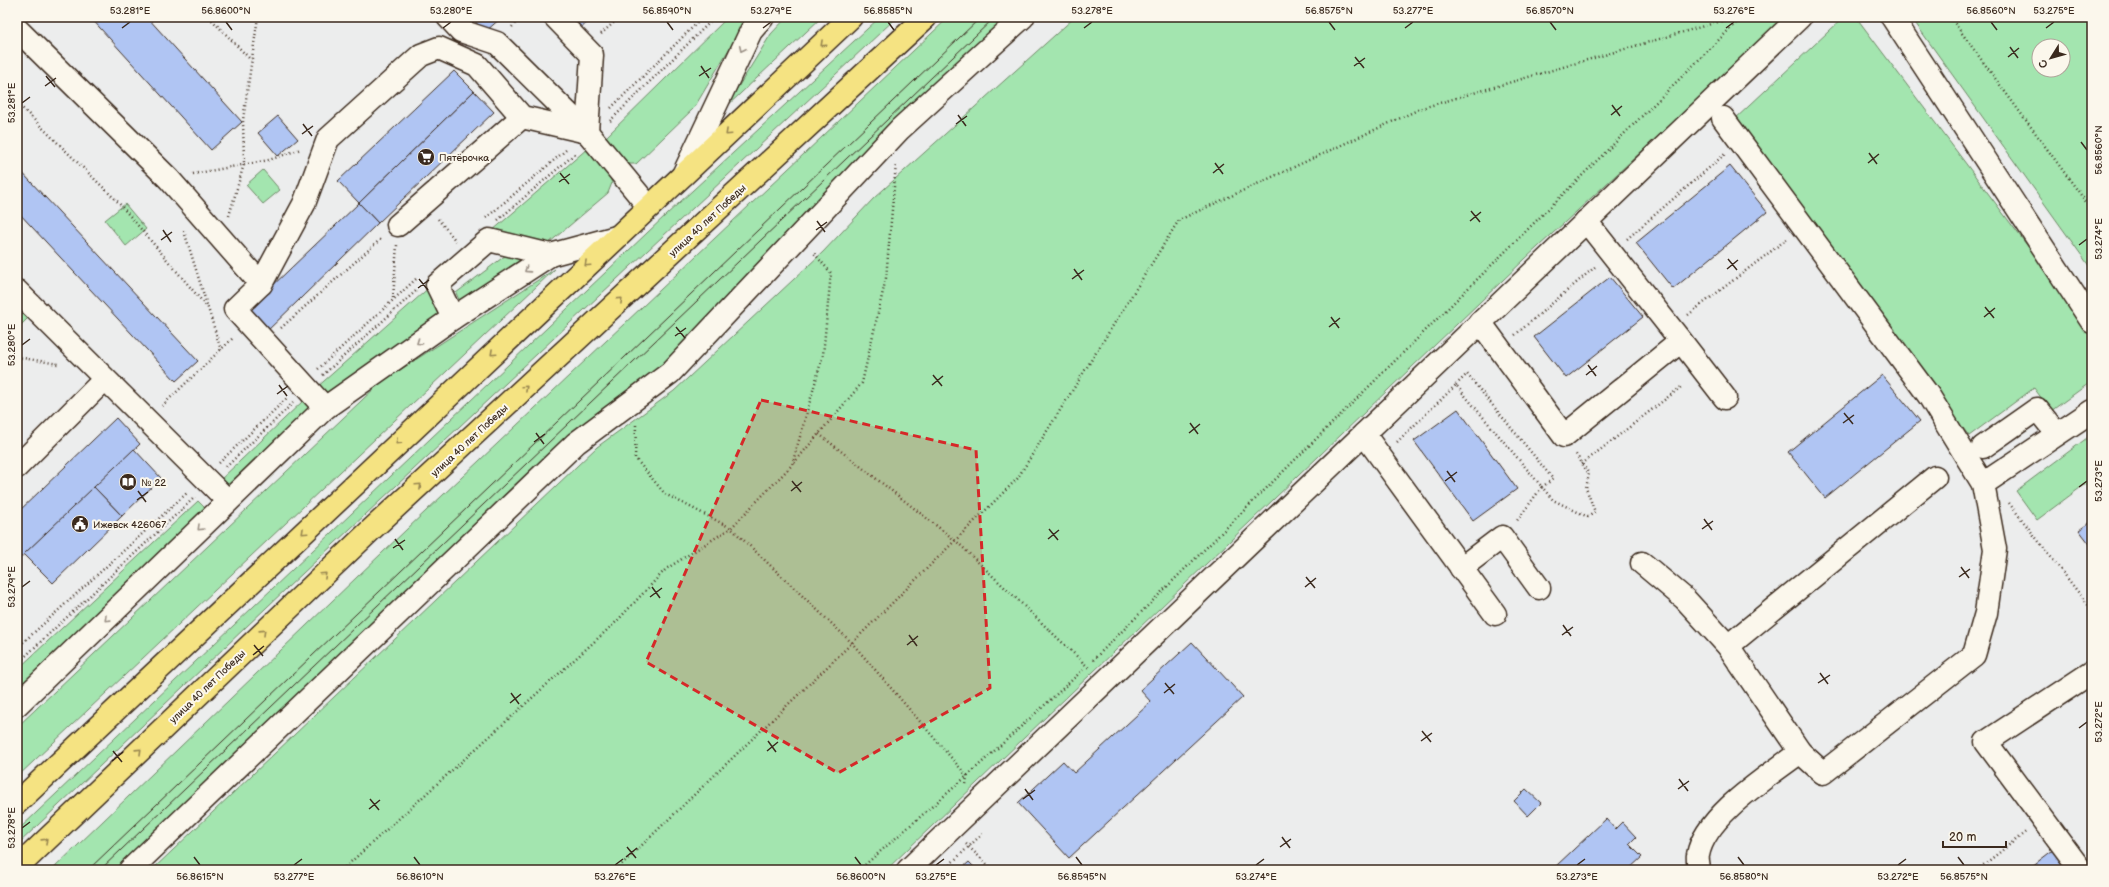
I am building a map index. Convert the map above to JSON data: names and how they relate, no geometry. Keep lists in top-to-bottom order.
{
  "streets": {
    "main road": ["улица 40 лет Победы"]
  },
  "places": {
    "supermarket": ["Пятёрочка"],
    "library": ["№ 22"],
    "public building": ["Ижевск 426067"]
  },
  "scale_bar": "20 m",
  "north": "bottom left",
  "coordinates": [
    "53.281°E",
    "56.8600°N",
    "53.280°E",
    "56.8590°N",
    "53.279°E",
    "56.8585°N",
    "53.278°E",
    "56.8575°N",
    "53.277°E",
    "56.8570°N",
    "53.276°E",
    "56.8560°N",
    "53.275°E",
    "53.274°E",
    "53.273°E",
    "53.272°E",
    "56.8615°N",
    "56.8610°N",
    "56.8595°N",
    "56.8580°N"
  ]
}
